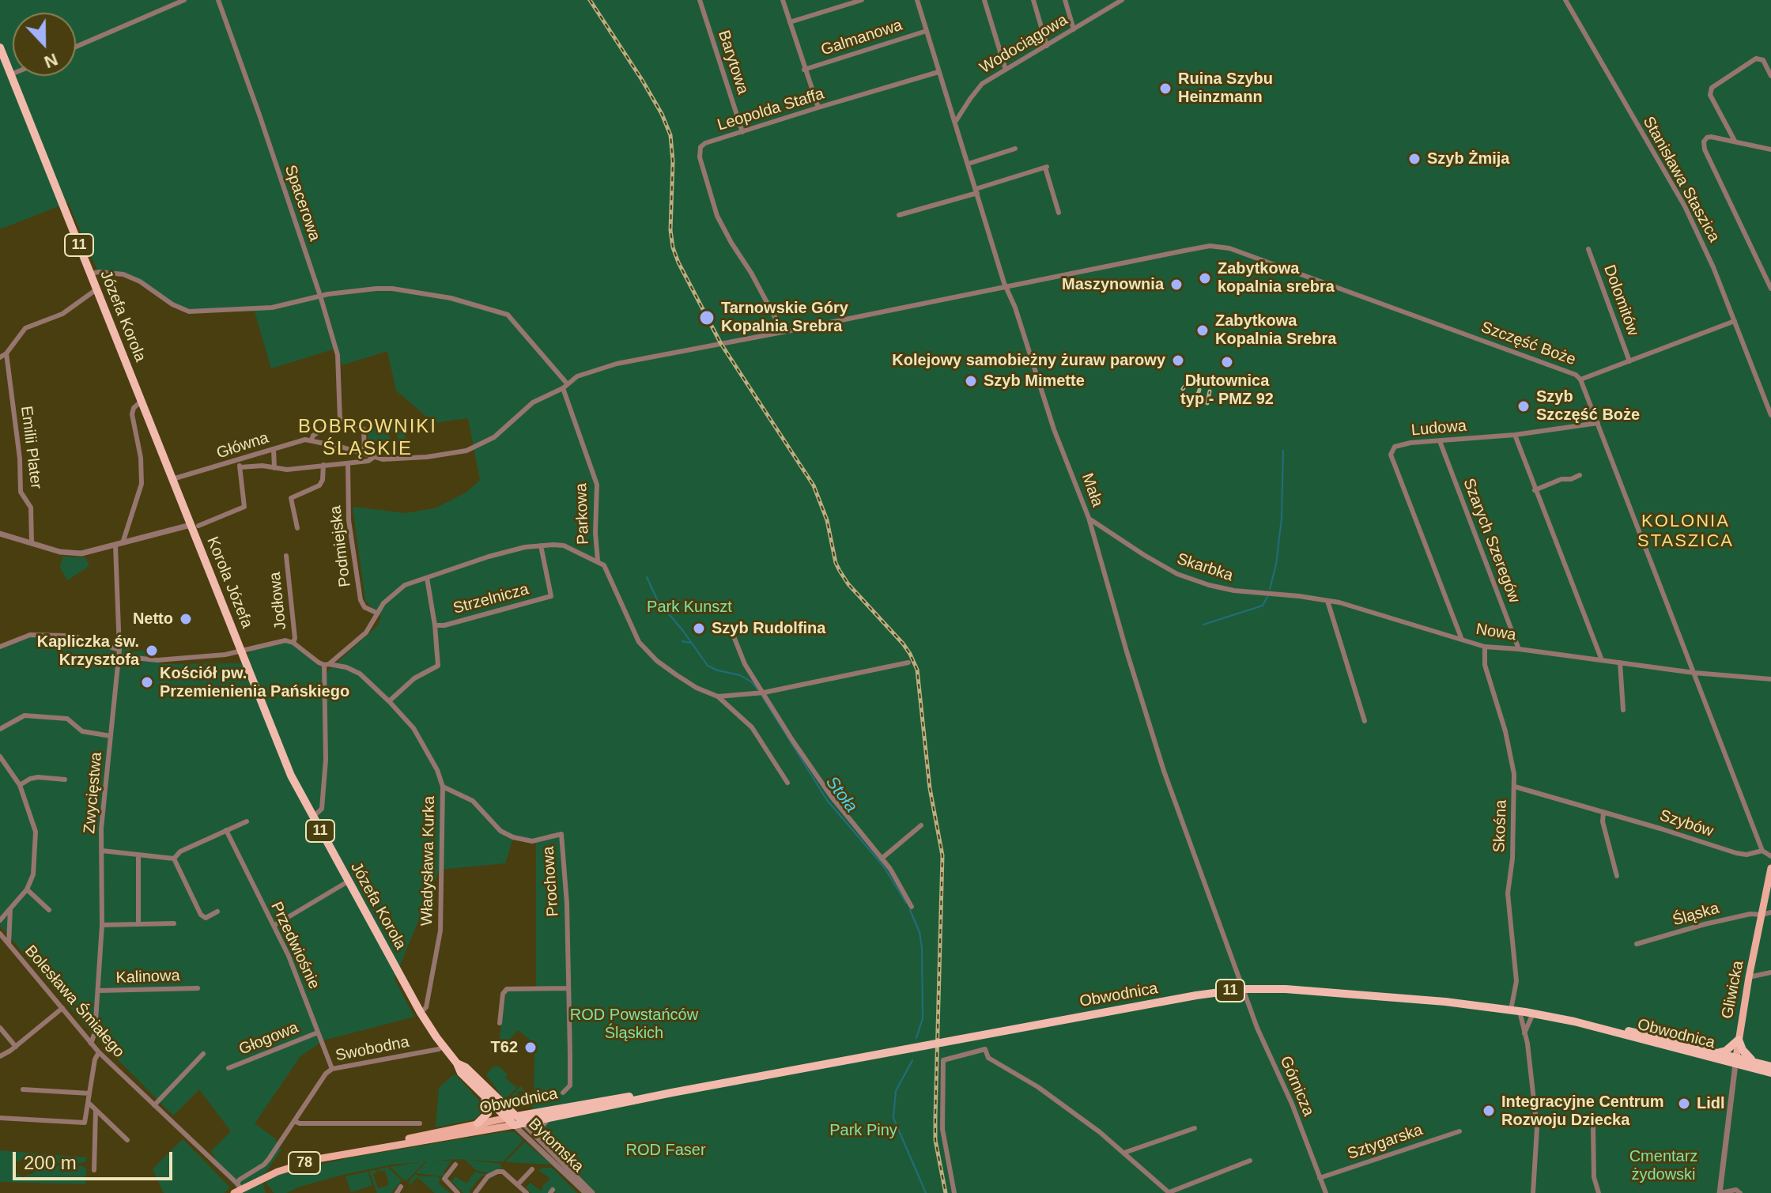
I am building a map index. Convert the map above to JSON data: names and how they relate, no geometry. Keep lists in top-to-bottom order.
{
  "streets": {
    "highway": [
      "11",
      "Józefa Korola",
      "Korola Józefa",
      "Obwodnica",
      "Bytomska"
    ],
    "main road": ["Gliwicka", "78"],
    "street": [
      "Galmanowa",
      "Wodociągowa",
      "Barytowa",
      "Leopolda Staffa",
      "Stanisława Staszica",
      "Spacerowa",
      "Dolomitów",
      "Szczęść Boże",
      "Ludowa",
      "Główna",
      "Emilii Plater",
      "Mała",
      "Parkowa",
      "Szarych Szeregów",
      "Podmiejska",
      "Skarbka",
      "Strzelnicza",
      "Jodłowa",
      "Nowa",
      "Zwycięstwa",
      "Szybów",
      "Skośna",
      "Władysława Kurka",
      "Prochowa",
      "Śląska",
      "Przedwiośnie",
      "Kalinowa",
      "Bolesława Śmiałego",
      "Głogowa",
      "Swobodna",
      "Górnicza",
      "Sztygarska"
    ]
  },
  "crossings": [
    ["Galmanowa", "Mała"],
    ["Wodociągowa", "Mała"],
    ["Barytowa", "Leopolda Staffa"],
    ["Leopolda Staffa", "Mała"],
    ["Stanisława Staszica", "Dolomitów"],
    ["Dolomitów", "Szczęść Boże"],
    ["Józefa Korola", "Główna"],
    ["Józefa Korola", "Korola Józefa"],
    ["Józefa Korola", "Władysława Kurka"],
    ["Józefa Korola", "Obwodnica"],
    ["Józefa Korola", "Swobodna"],
    ["Józefa Korola", "Bytomska"],
    ["Szczęść Boże", "Ludowa"],
    ["Szczęść Boże", "Mała"],
    ["Szczęść Boże", "Nowa"],
    ["Szczęść Boże", "Szybów"],
    ["Ludowa", "Szarych Szeregów"],
    ["Ludowa", "Nowa"],
    ["Główna", "Parkowa"],
    ["Mała", "Skarbka"],
    ["Mała", "Obwodnica"],
    ["Mała", "Górnicza"],
    ["Szarych Szeregów", "Nowa"],
    ["Skarbka", "Nowa"],
    ["Nowa", "Skośna"],
    ["Zwycięstwa", "Kalinowa"],
    ["Zwycięstwa", "Bolesława Śmiałego"],
    ["Szybów", "Skośna"],
    ["Skośna", "Obwodnica"],
    ["Władysława Kurka", "Prochowa"],
    ["Śląska", "Gliwicka"],
    ["Przedwiośnie", "Głogowa"],
    ["Przedwiośnie", "Swobodna"],
    ["Gliwicka", "Obwodnica"],
    ["Obwodnica", "Bolesława Śmiałego"],
    ["Obwodnica", "Swobodna"],
    ["Obwodnica", "Górnicza"],
    ["Obwodnica", "Bytomska"],
    ["Bolesława Śmiałego", "Swobodna"],
    ["Górnicza", "Sztygarska"]
  ],
  "districts": ["BOBROWNIKI ŚLĄSKIE", "KOLONIA STASZICA"],
  "water": ["Stoła"],
  "parks": [
    "Park Kunszt",
    "ROD Powstańców Śląskich",
    "Park Piny",
    "ROD Faser",
    "Cmentarz żydowski"
  ],
  "places": [
    "Ruina Szybu Heinzmann",
    "Szyb Żmija",
    "Zabytkowa kopalnia srebra",
    "Maszynownia",
    "Tarnowskie Góry Kopalnia Srebra",
    "Zabytkowa Kopalnia Srebra",
    "Kolejowy samobieżny żuraw parowy",
    "Dłutownica typ - PMZ 92",
    "Szyb Mimette",
    "Szyb Szczęść Boże",
    "Netto",
    "Szyb Rudolfina",
    "Kapliczka św. Krzysztofa",
    "Kościół pw. Przemienienia Pańskiego",
    "T62",
    "Lidl",
    "Integracyjne Centrum Rozwoju Dziecka"
  ],
  "scale_bar": "200 m",
  "north": "bottom"
}
